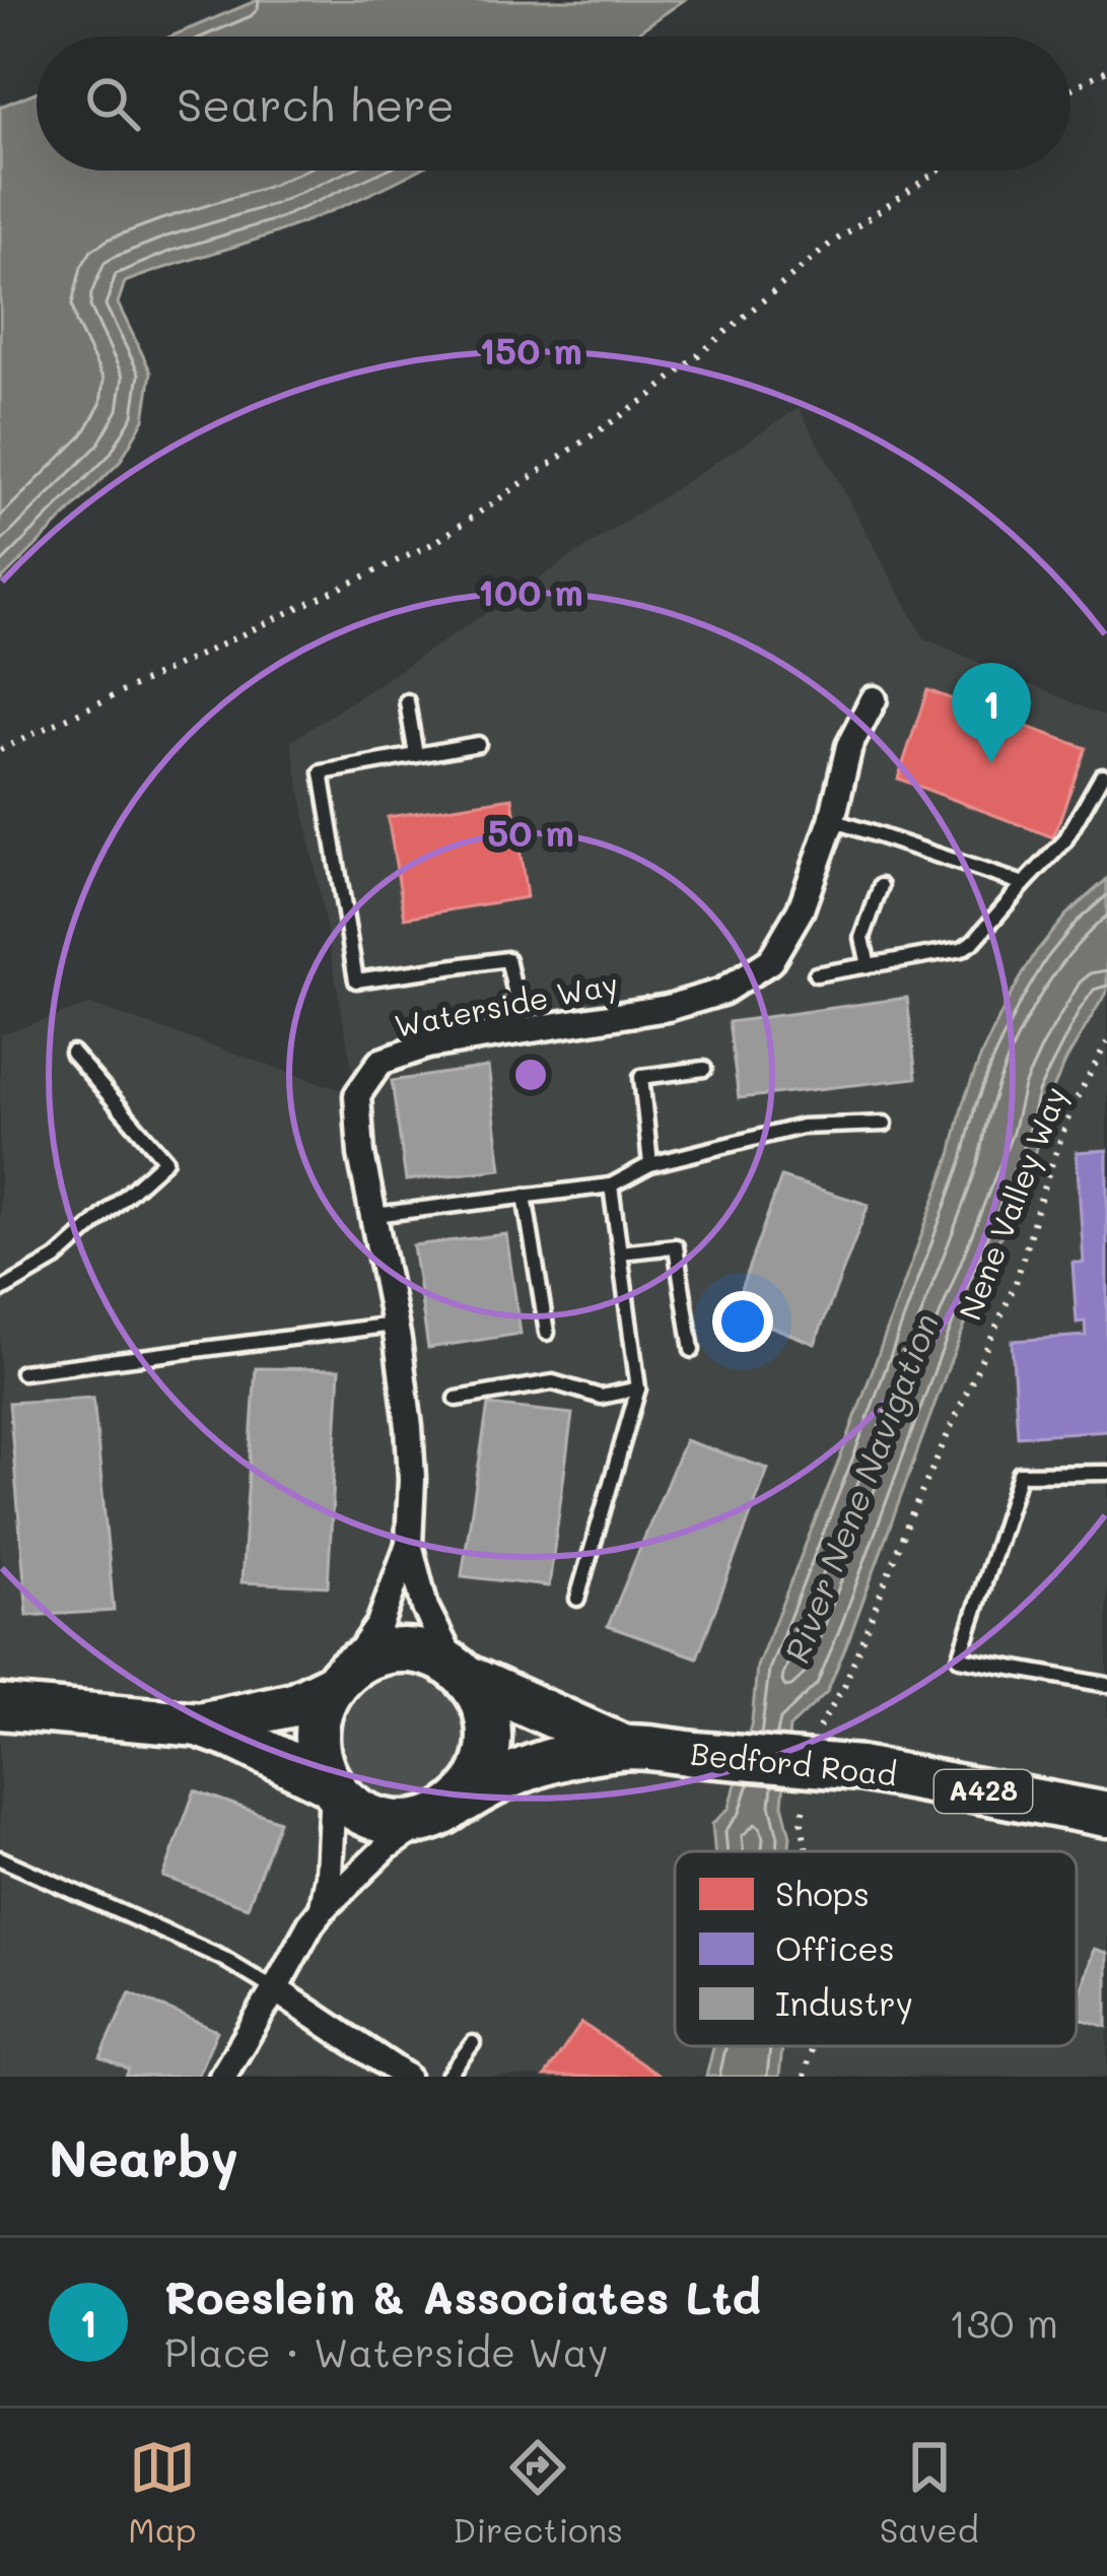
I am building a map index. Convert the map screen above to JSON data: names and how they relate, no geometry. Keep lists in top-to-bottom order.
{
  "streets": {
    "highway": ["Bedford Road", "A428"],
    "street": ["Waterside Way"],
    "path": ["Nene Valley Way"]
  },
  "crossings": [
    ["Waterside Way", "Bedford Road"]
  ],
  "water": ["River Nene Navigation"],
  "legend": ["Shops", "Offices", "Industry"],
  "page": {
    "search": "Search here",
    "pins": "1",
    "heading": "Nearby",
    "list": [
      {
        "mark": "1",
        "name": "Roeslein & Associates Ltd",
        "note": "Place · Waterside Way",
        "value": "130 m"
      }
    ],
    "nav": ["Map", "Directions", "Saved"]
  },
  "rings": ["150 m", "100 m", "50 m"]
}
